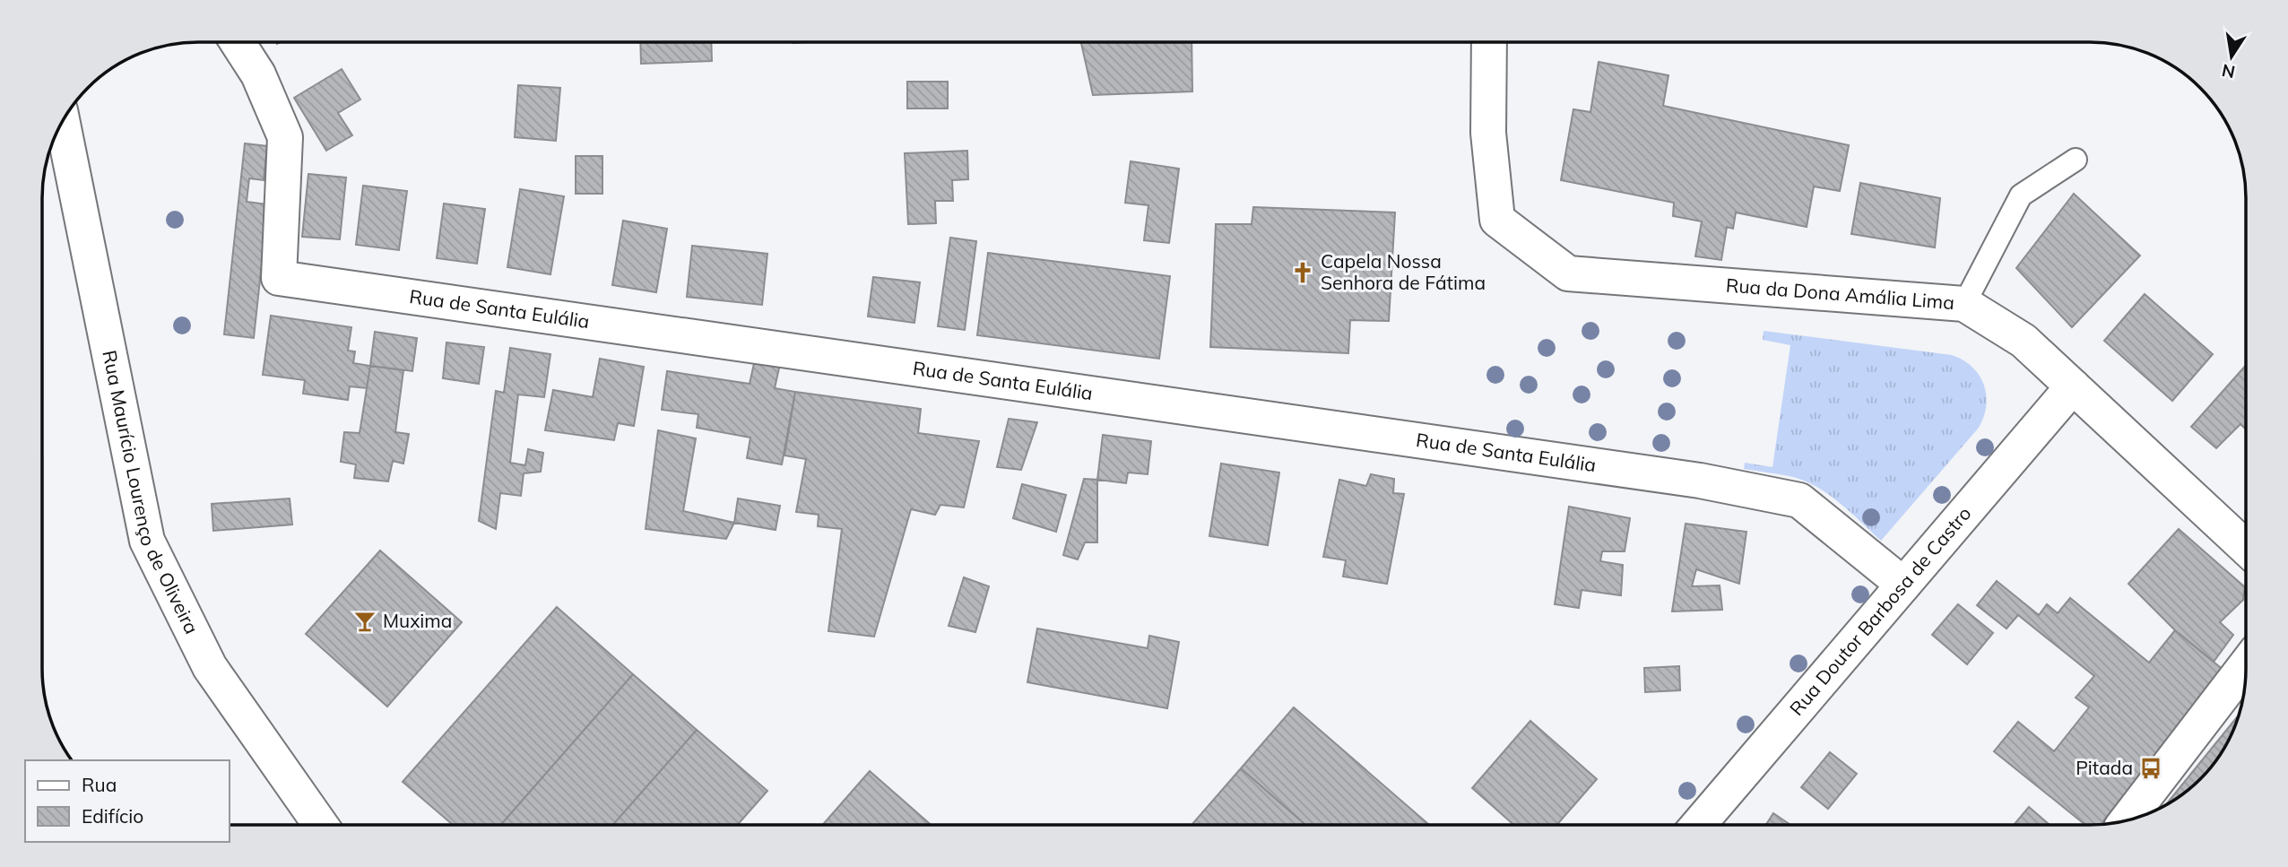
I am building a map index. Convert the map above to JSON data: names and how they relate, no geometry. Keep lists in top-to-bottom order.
{
  "streets": {
    "street": [
      "Rua da Dona Amália Lima",
      "Rua de Santa Eulália",
      "Rua Maurício Lourenço de Oliveira",
      "Rua Doutor Barbosa de Castro"
    ]
  },
  "crossings": [
    ["Rua da Dona Amália Lima", "Rua Doutor Barbosa de Castro"],
    ["Rua de Santa Eulália", "Rua Doutor Barbosa de Castro"]
  ],
  "places": {
    "church": ["Capela Nossa Senhora de Fátima"],
    "bar": ["Muxima"],
    "bus stop": ["Pitada"]
  },
  "legend": ["Rua", "Edifício"],
  "north": "bottom"
}
